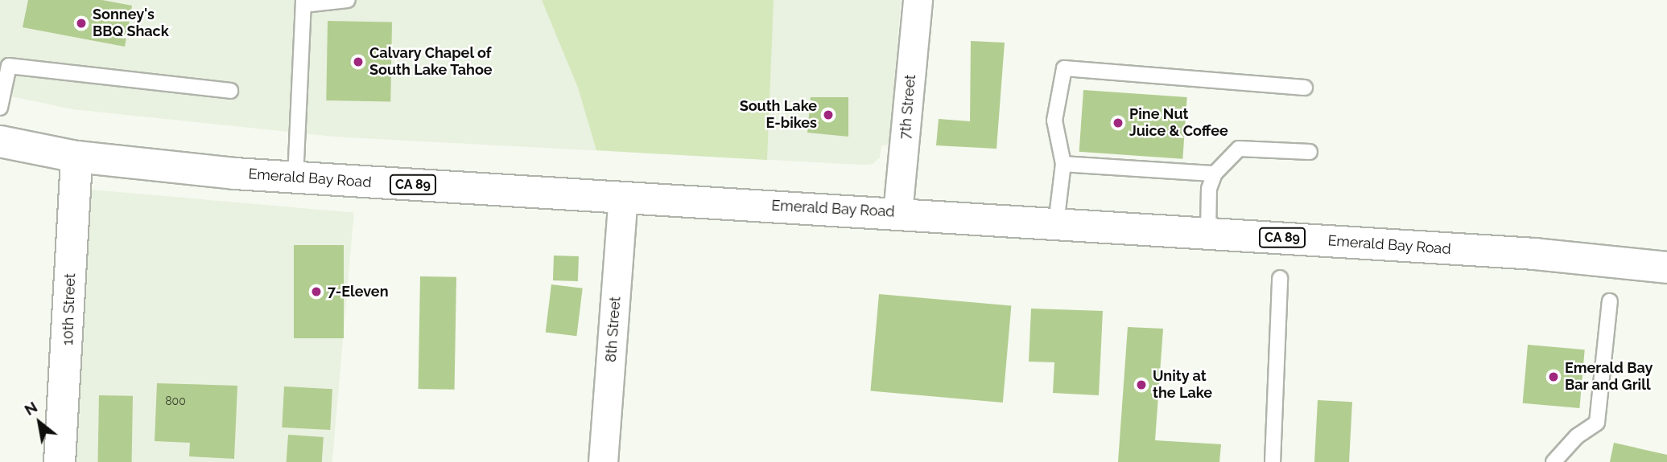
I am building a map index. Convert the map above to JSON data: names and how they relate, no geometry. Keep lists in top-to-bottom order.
{
  "streets": {
    "main road": ["Emerald Bay Road", "CA 89", "10th Street"],
    "street": ["7th Street", "8th Street"]
  },
  "crossings": [
    ["7th Street", "Emerald Bay Road"],
    ["Emerald Bay Road", "10th Street"],
    ["Emerald Bay Road", "8th Street"]
  ],
  "places": [
    "Sonney's BBQ Shack",
    "Calvary Chapel of South Lake Tahoe",
    "South Lake E-bikes",
    "Pine Nut Juice & Coffee",
    "7-Eleven",
    "Emerald Bay Bar and Grill",
    "Unity at the Lake"
  ],
  "house_numbers": ["800"],
  "north": "top left"
}
